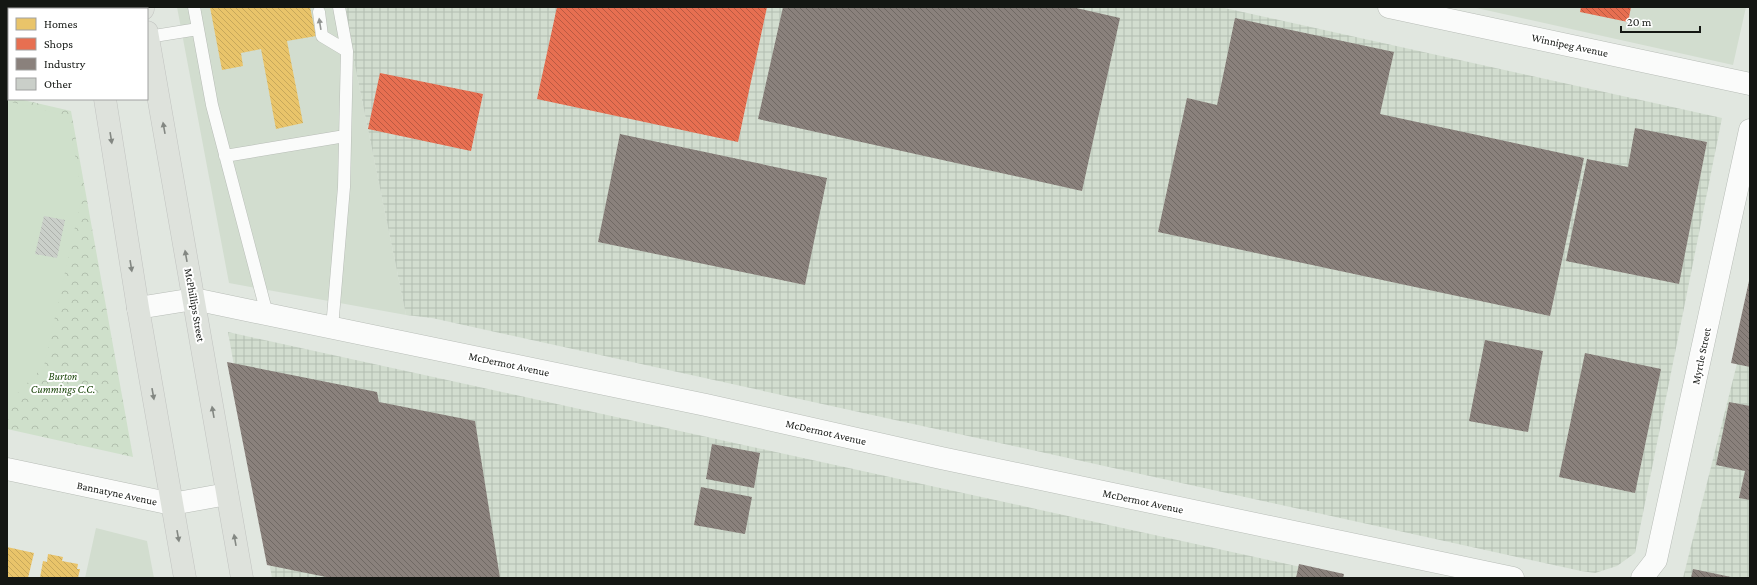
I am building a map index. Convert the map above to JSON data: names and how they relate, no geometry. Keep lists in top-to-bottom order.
{
  "streets": {
    "main road": ["McPhillips Street"],
    "street": [
      "Winnipeg Avenue",
      "Myrtle Street",
      "McDermot Avenue",
      "Bannatyne Avenue"
    ]
  },
  "crossings": [
    ["McPhillips Street", "McDermot Avenue"],
    ["McPhillips Street", "Bannatyne Avenue"]
  ],
  "parks": ["Burton Cummings C.C."],
  "legend": [
    "Homes",
    "Shops",
    "Industry",
    "Other"
  ],
  "scale_bar": "20 m"
}
